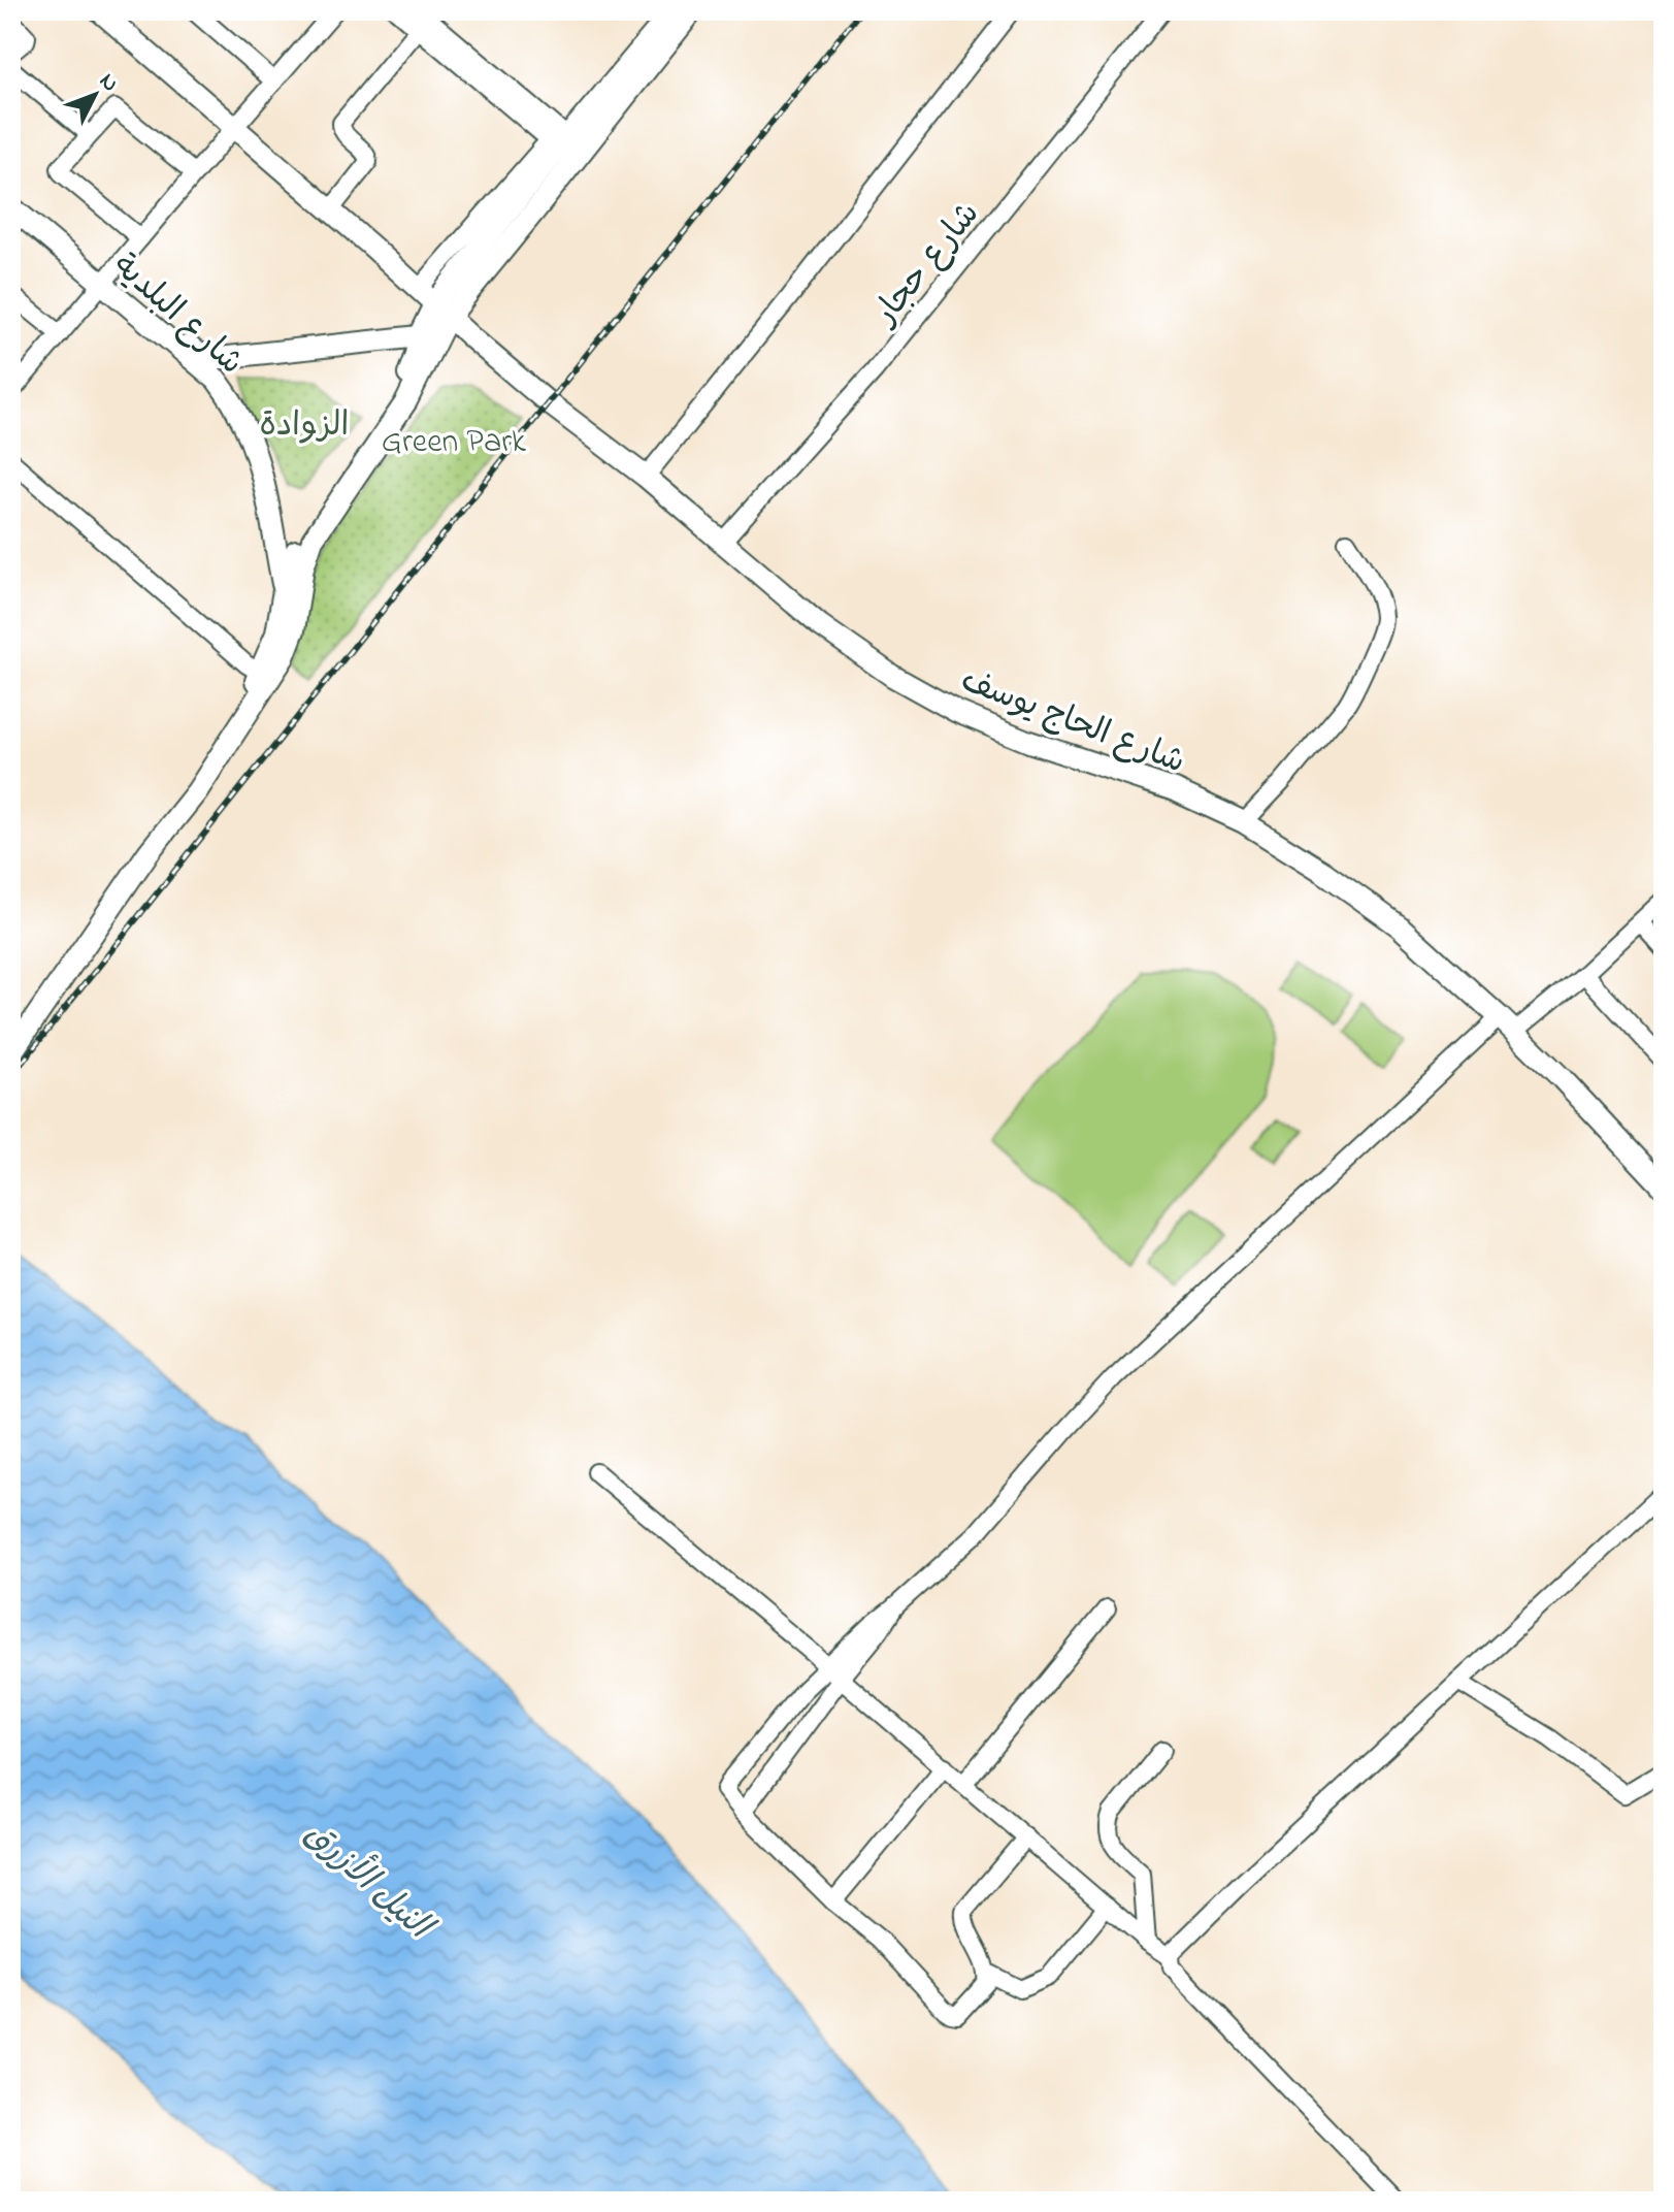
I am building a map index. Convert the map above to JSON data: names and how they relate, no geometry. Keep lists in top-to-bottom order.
{
  "streets": {
    "main road": ["شارع البلدية", "شارع الحاج يوسف"],
    "street": ["شارع حجار"]
  },
  "crossings": [
    ["شارع حجار", "شارع الحاج يوسف"]
  ],
  "water": ["النيل الأزرق"],
  "parks": ["الزوادة", "Green Park"],
  "north": "top right"
}
